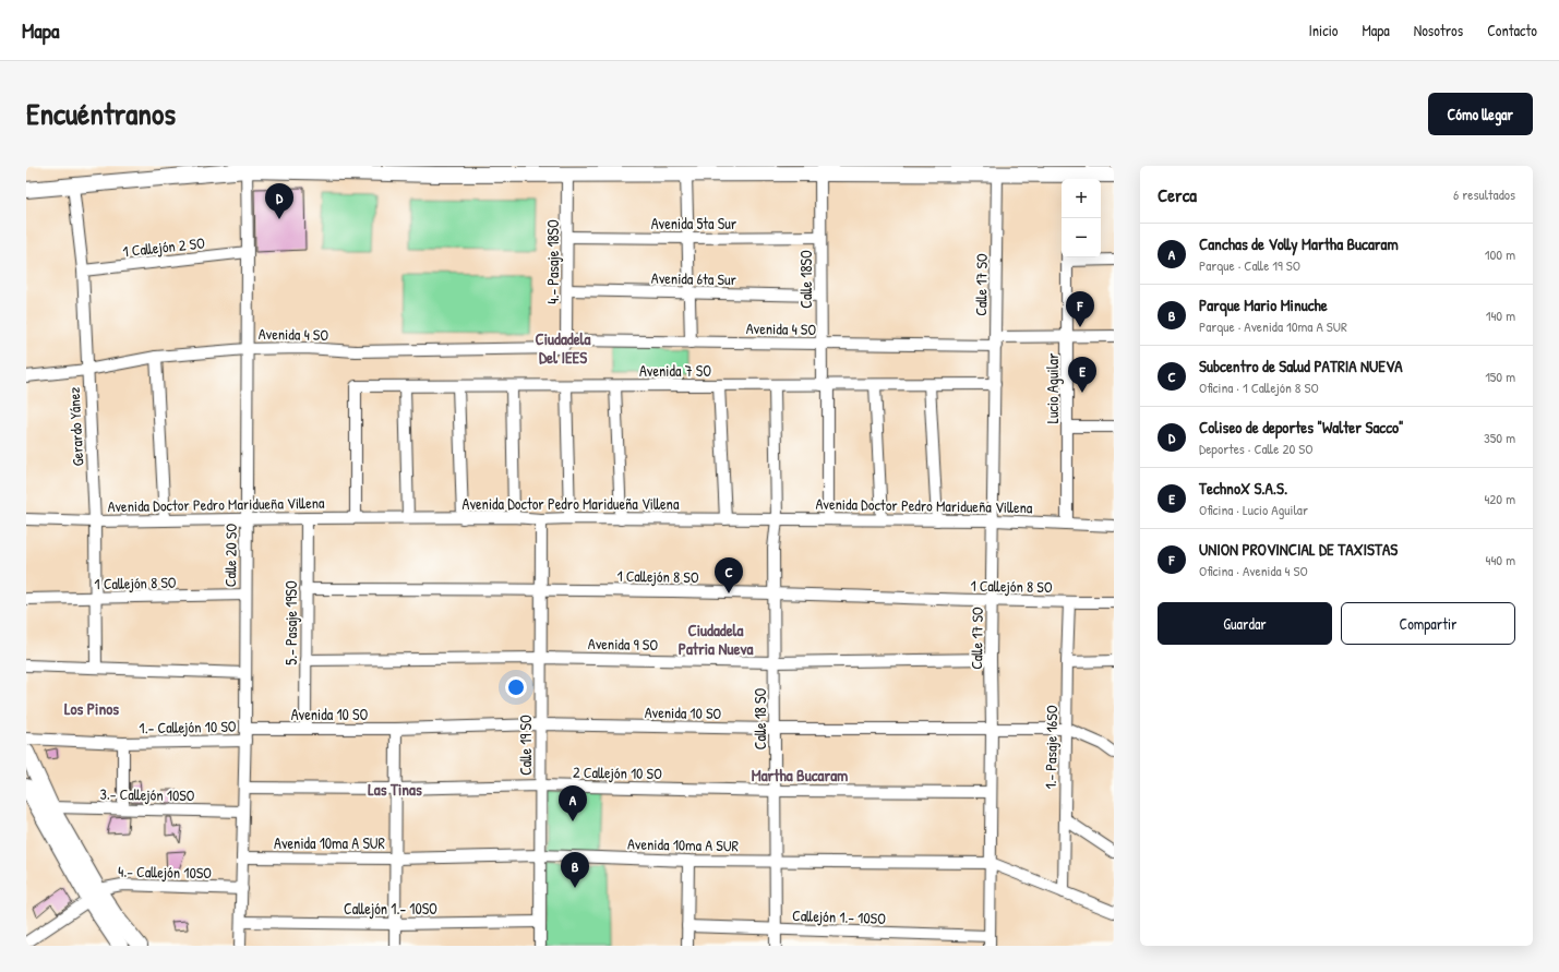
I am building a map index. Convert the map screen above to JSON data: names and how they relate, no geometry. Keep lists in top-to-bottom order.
{
  "streets": {
    "street": [
      "Avenida 5ta Sur",
      "1 Callejón 2 SO",
      "4.- Pasaje 18SO",
      "Avenida 6ta Sur",
      "Calle 18SO",
      "Calle 17 SO",
      "Avenida 4 SO",
      "Avenida 7 SO",
      "Lucio Aguilar",
      "Gerardo Yánez",
      "Avenida Doctor Pedro Maridueña Villena",
      "Calle 20 SO",
      "1 Callejón 8 SO",
      "5.- Pasaje 19SO",
      "Avenida 9 SO",
      "Avenida 10 SO",
      "Calle 18 SO",
      "1.- Callejón 10 SO",
      "Calle 19 SO",
      "1.- Pasaje 16SO",
      "2 Callejón 10 SO",
      "3.- Callejón 10SO",
      "Avenida 10ma A SUR",
      "4.- Callejón 10SO",
      "Callejón 1.- 10SO"
    ]
  },
  "crossings": [
    ["Avenida 5ta Sur", "4.- Pasaje 18SO"],
    ["Avenida 5ta Sur", "Calle 18SO"],
    ["1 Callejón 2 SO", "Gerardo Yánez"],
    ["1 Callejón 2 SO", "Calle 20 SO"],
    ["4.- Pasaje 18SO", "Avenida 6ta Sur"],
    ["4.- Pasaje 18SO", "Avenida 4 SO"],
    ["Avenida 6ta Sur", "Calle 18SO"],
    ["Calle 18SO", "Avenida 4 SO"],
    ["Calle 18SO", "Avenida 7 SO"],
    ["Calle 18SO", "Avenida Doctor Pedro Maridueña Villena"],
    ["Calle 17 SO", "Avenida 4 SO"],
    ["Calle 17 SO", "Avenida 7 SO"],
    ["Calle 17 SO", "Avenida Doctor Pedro Maridueña Villena"],
    ["Calle 17 SO", "1 Callejón 8 SO"],
    ["Calle 17 SO", "Avenida 9 SO"],
    ["Calle 17 SO", "Avenida 10 SO"],
    ["Calle 17 SO", "2 Callejón 10 SO"],
    ["Calle 17 SO", "Avenida 10ma A SUR"],
    ["Calle 17 SO", "Callejón 1.- 10SO"],
    ["Avenida 4 SO", "Lucio Aguilar"],
    ["Avenida 4 SO", "Gerardo Yánez"],
    ["Avenida 4 SO", "Calle 20 SO"],
    ["Avenida 7 SO", "Avenida Doctor Pedro Maridueña Villena"],
    ["Avenida 7 SO", "Calle 18 SO"],
    ["Lucio Aguilar", "Avenida Doctor Pedro Maridueña Villena"],
    ["Gerardo Yánez", "Avenida Doctor Pedro Maridueña Villena"],
    ["Gerardo Yánez", "1 Callejón 8 SO"],
    ["Avenida Doctor Pedro Maridueña Villena", "Calle 20 SO"],
    ["Avenida Doctor Pedro Maridueña Villena", "5.- Pasaje 19SO"],
    ["Avenida Doctor Pedro Maridueña Villena", "Calle 18 SO"],
    ["Avenida Doctor Pedro Maridueña Villena", "Calle 19 SO"],
    ["Calle 20 SO", "1 Callejón 8 SO"],
    ["Calle 20 SO", "Avenida 10 SO"],
    ["Calle 20 SO", "1.- Callejón 10 SO"],
    ["Calle 20 SO", "2 Callejón 10 SO"],
    ["Calle 20 SO", "3.- Callejón 10SO"],
    ["Calle 20 SO", "Avenida 10ma A SUR"],
    ["Calle 20 SO", "4.- Callejón 10SO"],
    ["Calle 20 SO", "Callejón 1.- 10SO"],
    ["1 Callejón 8 SO", "5.- Pasaje 19SO"],
    ["1 Callejón 8 SO", "Calle 18 SO"],
    ["1 Callejón 8 SO", "Calle 19 SO"],
    ["1 Callejón 8 SO", "1.- Pasaje 16SO"],
    ["5.- Pasaje 19SO", "Avenida 9 SO"],
    ["5.- Pasaje 19SO", "Avenida 10 SO"],
    ["Avenida 9 SO", "Calle 18 SO"],
    ["Avenida 9 SO", "Calle 19 SO"],
    ["Avenida 10 SO", "Calle 18 SO"],
    ["Avenida 10 SO", "Calle 19 SO"],
    ["Avenida 10 SO", "1.- Pasaje 16SO"],
    ["Calle 18 SO", "2 Callejón 10 SO"],
    ["Calle 18 SO", "Avenida 10ma A SUR"],
    ["Calle 18 SO", "Callejón 1.- 10SO"],
    ["Calle 19 SO", "2 Callejón 10 SO"],
    ["Calle 19 SO", "Avenida 10ma A SUR"],
    ["Calle 19 SO", "Callejón 1.- 10SO"],
    ["1.- Pasaje 16SO", "Avenida 10ma A SUR"]
  ],
  "districts": [
    "Ciudadela Del IEES",
    "Ciudadela Patria Nueva",
    "Los Pinos",
    "Martha Bucaram",
    "Las Tinas"
  ],
  "page": {
    "header": "Mapa",
    "nav": [
      "Inicio",
      "Mapa",
      "Nosotros",
      "Contacto"
    ],
    "title": "Encuéntranos",
    "buttons": [
      "Cómo llegar",
      ["Guardar", "Compartir"]
    ],
    "heading": ["Cerca", "6 resultados"],
    "map_buttons": ["+", "−"],
    "pins": [
      "D",
      "F",
      "E",
      "C",
      "A",
      "B"
    ],
    "list": [
      {
        "mark": "A",
        "name": "Canchas de Volly Martha Bucaram",
        "note": "Parque · Calle 19 SO",
        "value": "100 m"
      },
      {
        "mark": "B",
        "name": "Parque Mario Minuche",
        "note": "Parque · Avenida 10ma A SUR",
        "value": "140 m"
      },
      {
        "mark": "C",
        "name": "Subcentro de Salud PATRIA NUEVA",
        "note": "Oficina · 1 Callejón 8 SO",
        "value": "150 m"
      },
      {
        "mark": "D",
        "name": "Coliseo de deportes \"Walter Sacco\"",
        "note": "Deportes · Calle 20 SO",
        "value": "350 m"
      },
      {
        "mark": "E",
        "name": "TechnoX S.A.S.",
        "note": "Oficina · Lucio Aguilar",
        "value": "420 m"
      },
      {
        "mark": "F",
        "name": "UNION PROVINCIAL DE TAXISTAS",
        "note": "Oficina · Avenida 4 SO",
        "value": "440 m"
      }
    ]
  }
}
